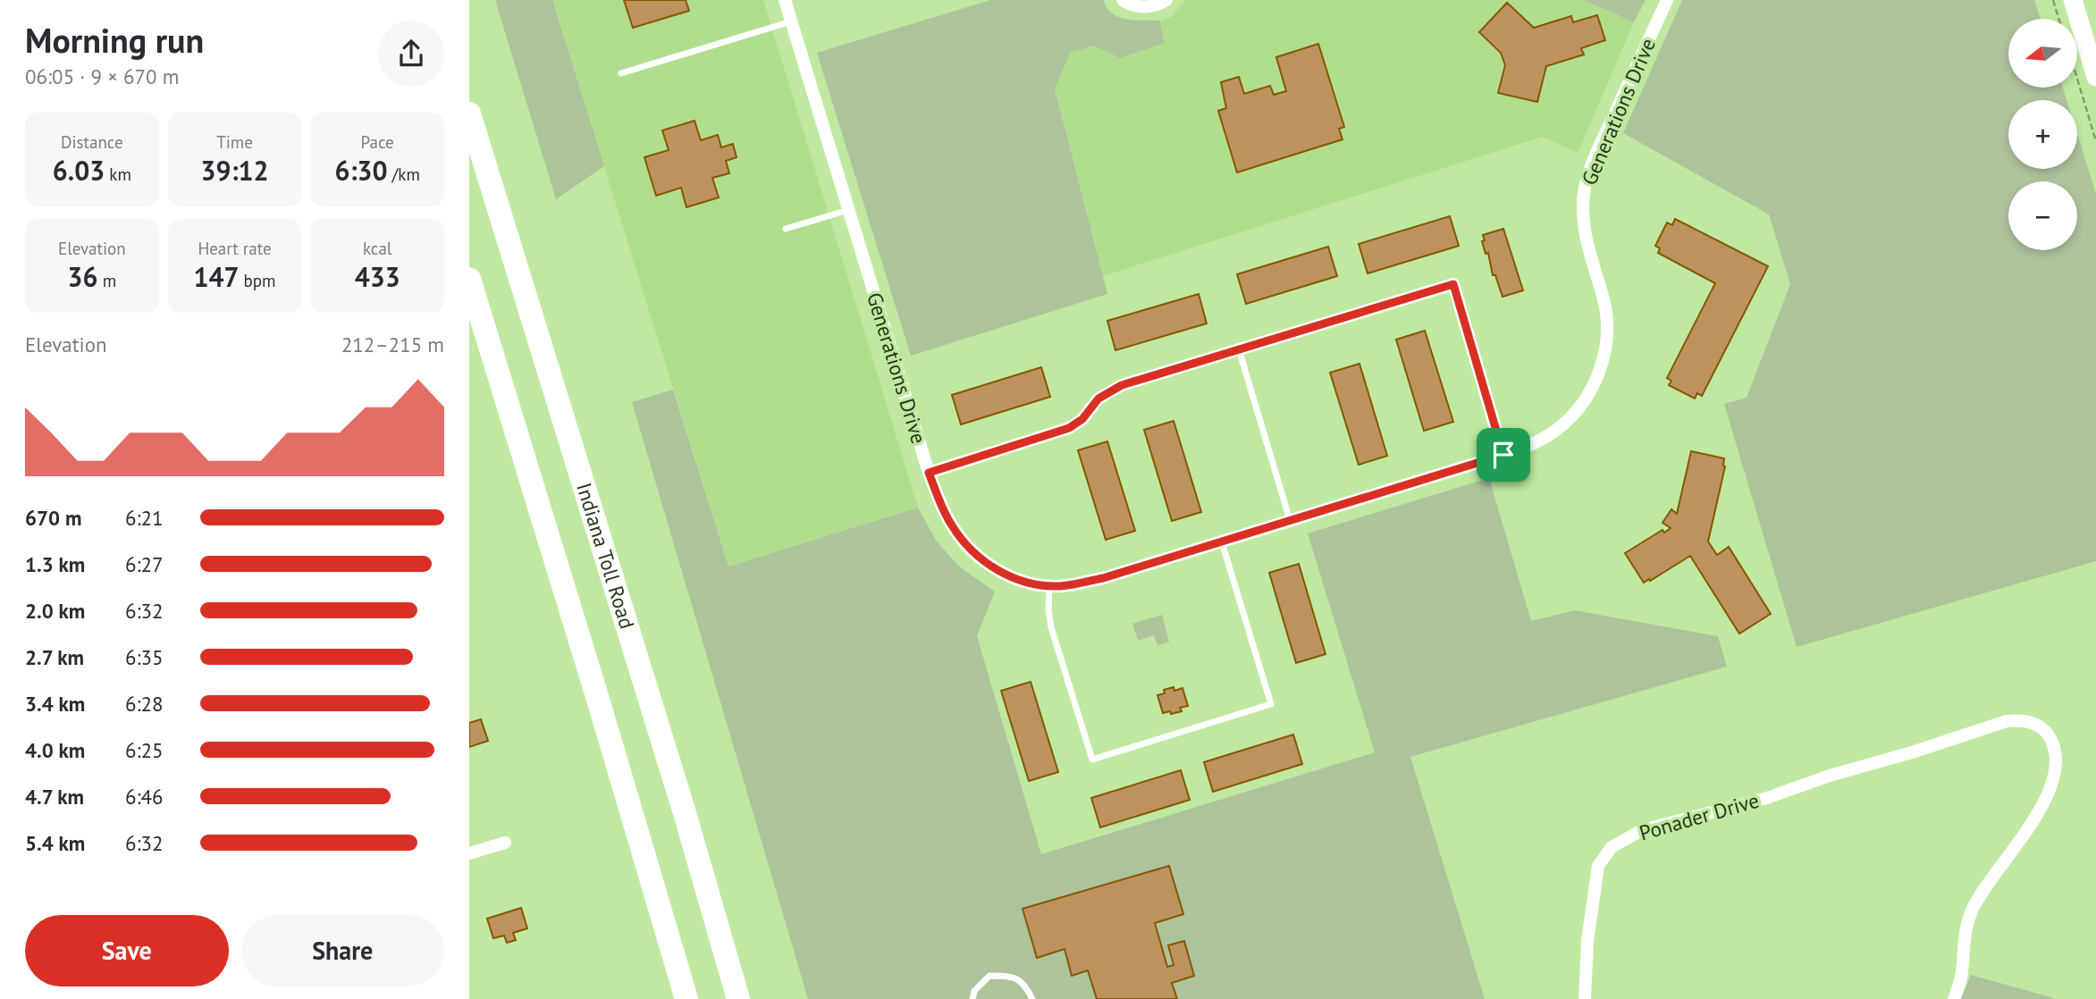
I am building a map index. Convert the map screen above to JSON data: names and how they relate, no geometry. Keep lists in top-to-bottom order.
{
  "streets": {
    "highway": ["Indiana Toll Road"],
    "street": ["Generations Drive", "Ponader Drive"]
  },
  "north": "left",
  "page": {
    "heading": ["Morning run", "06:05 · 9 × 670 m"],
    "map_buttons": ["+", "−"],
    "stats": [
      ["Distance", "6.03 km"],
      ["Time", "39:12"],
      ["Pace", "6:30 /km"],
      ["Elevation", "36 m"],
      ["Heart rate", "147 bpm"],
      ["kcal", "433"]
    ],
    "chart": ["Elevation", "212–215 m"],
    "list": [
      {
        "name": "670 m",
        "note": "6:21"
      },
      {
        "name": "1.3 km",
        "note": "6:27"
      },
      {
        "name": "2.0 km",
        "note": "6:32"
      },
      {
        "name": "2.7 km",
        "note": "6:35"
      },
      {
        "name": "3.4 km",
        "note": "6:28"
      },
      {
        "name": "4.0 km",
        "note": "6:25"
      },
      {
        "name": "4.7 km",
        "note": "6:46"
      },
      {
        "name": "5.4 km",
        "note": "6:32"
      }
    ],
    "buttons": ["Save", "Share"]
  }
}
